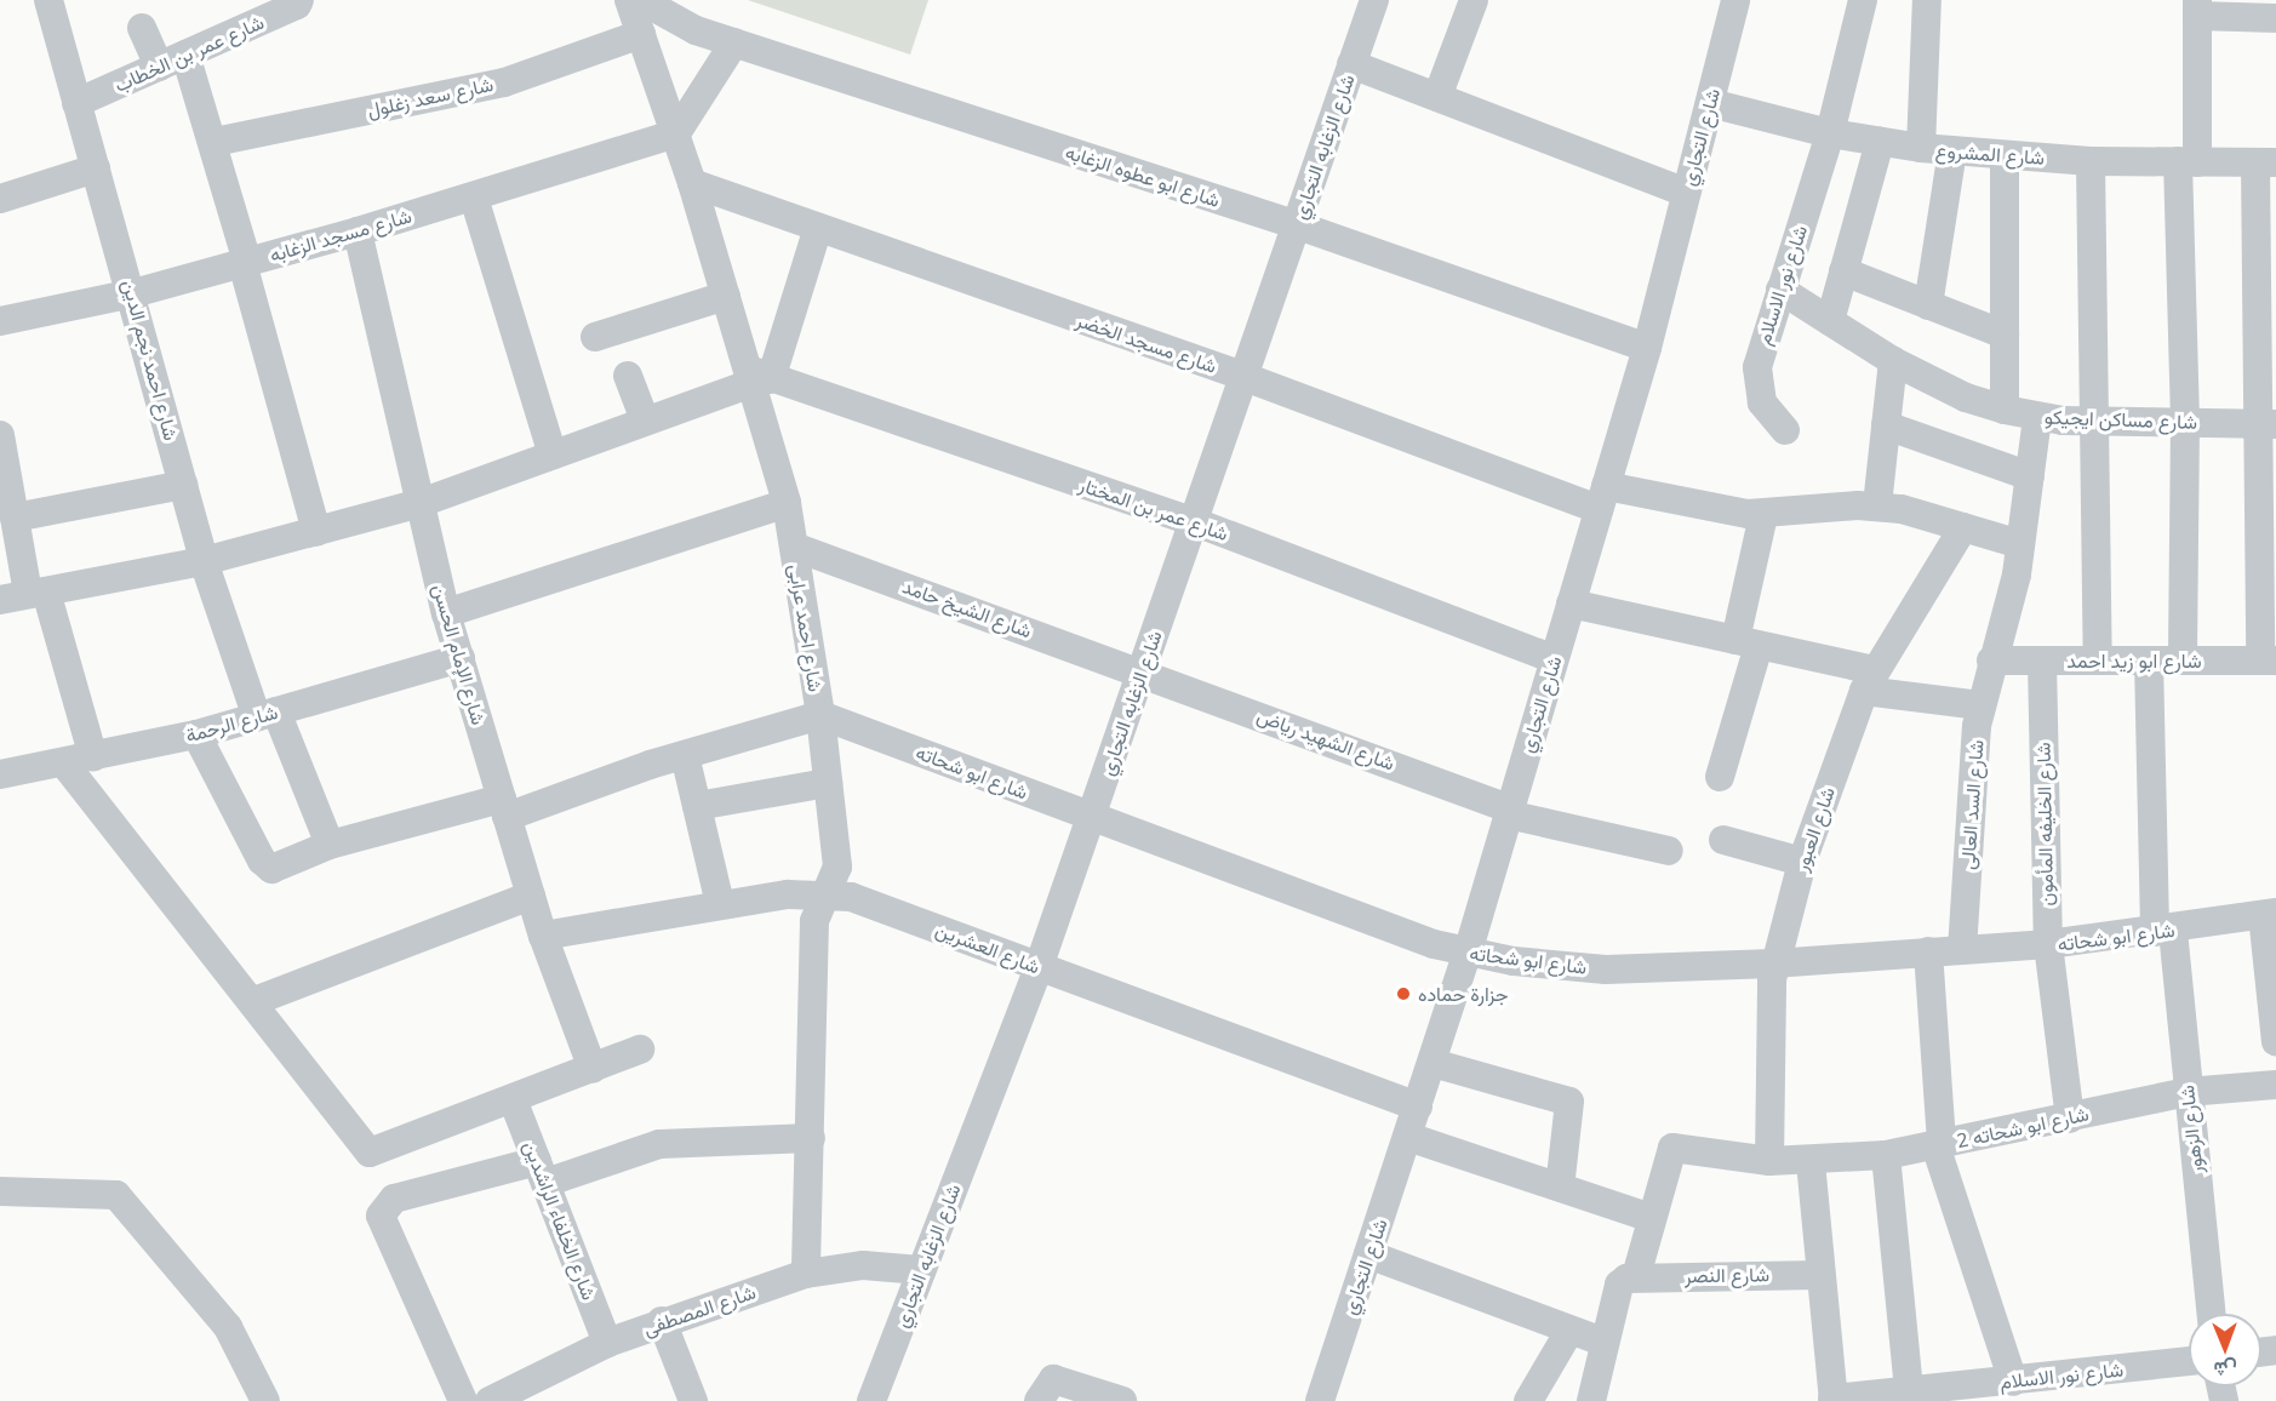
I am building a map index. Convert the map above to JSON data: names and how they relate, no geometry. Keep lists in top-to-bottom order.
{
  "streets": {
    "street": [
      "شارع عمر بن الخطاب",
      "شارع سعد زغلول",
      "شارع التجاري",
      "شارع الزغابه التجاري",
      "شارع المشروع",
      "شارع ابو عطوه الزغابه",
      "شارع مسجد الزغابه",
      "شارع نور الاسلام",
      "شارع مسجد الخضر",
      "شارع احمد نجم الدين",
      "شارع مساكن ايجيكو",
      "شارع عمر بن المختار",
      "شارع الشيخ حامد",
      "شارع احمد عرابى",
      "شارع الإمام الحسن",
      "شارع ابو زيد احمد",
      "شارع الرحمة",
      "شارع الشهيد رياض",
      "شارع ابو شحاته",
      "شارع السد العالى",
      "شارع الخليفه المأمون",
      "شارع العبور",
      "شارع العشرين",
      "شارع ابو شحاته 2",
      "شارع الزهور",
      "شارع الخلفاء الراشدين",
      "شارع النصر",
      "شارع المصطفى"
    ]
  },
  "crossings": [
    ["شارع عمر بن الخطاب", "شارع احمد نجم الدين"],
    ["شارع سعد زغلول", "شارع احمد عرابى"],
    ["شارع التجاري", "شارع المشروع"],
    ["شارع التجاري", "شارع ابو عطوه الزغابه"],
    ["شارع التجاري", "شارع مسجد الخضر"],
    ["شارع التجاري", "شارع عمر بن المختار"],
    ["شارع التجاري", "شارع الشهيد رياض"],
    ["شارع التجاري", "شارع ابو شحاته"],
    ["شارع التجاري", "شارع العشرين"],
    ["شارع الزغابه التجاري", "شارع ابو عطوه الزغابه"],
    ["شارع الزغابه التجاري", "شارع مسجد الخضر"],
    ["شارع الزغابه التجاري", "شارع عمر بن المختار"],
    ["شارع الزغابه التجاري", "شارع الشيخ حامد"],
    ["شارع الزغابه التجاري", "شارع الشهيد رياض"],
    ["شارع الزغابه التجاري", "شارع ابو شحاته"],
    ["شارع الزغابه التجاري", "شارع العشرين"],
    ["شارع الزغابه التجاري", "شارع المصطفى"],
    ["شارع المشروع", "شارع نور الاسلام"],
    ["شارع مسجد الزغابه", "شارع احمد نجم الدين"],
    ["شارع مسجد الزغابه", "شارع احمد عرابى"],
    ["شارع مسجد الزغابه", "شارع الإمام الحسن"],
    ["شارع نور الاسلام", "شارع مساكن ايجيكو"],
    ["شارع مسجد الخضر", "شارع احمد عرابى"],
    ["شارع مسجد الخضر", "شارع العبور"],
    ["شارع احمد نجم الدين", "شارع الرحمة"],
    ["شارع عمر بن المختار", "شارع احمد عرابى"],
    ["شارع الشيخ حامد", "شارع احمد عرابى"],
    ["شارع الشيخ حامد", "شارع الشهيد رياض"],
    ["شارع احمد عرابى", "شارع ابو شحاته"],
    ["شارع احمد عرابى", "شارع العشرين"],
    ["شارع احمد عرابى", "شارع المصطفى"],
    ["شارع الإمام الحسن", "شارع الرحمة"],
    ["شارع الإمام الحسن", "شارع العشرين"],
    ["شارع ابو زيد احمد", "شارع السد العالى"],
    ["شارع ابو زيد احمد", "شارع الخليفه المأمون"],
    ["شارع ابو زيد احمد", "شارع الزهور"],
    ["شارع ابو شحاته", "شارع السد العالى"],
    ["شارع ابو شحاته", "شارع الخليفه المأمون"],
    ["شارع ابو شحاته", "شارع العبور"],
    ["شارع ابو شحاته", "شارع الزهور"],
    ["شارع الخليفه المأمون", "شارع ابو شحاته 2"],
    ["شارع العبور", "شارع ابو شحاته 2"],
    ["شارع ابو شحاته 2", "شارع الزهور"],
    ["شارع الخلفاء الراشدين", "شارع المصطفى"]
  ],
  "places": ["جزارة حماده"],
  "north": "bottom"
}
